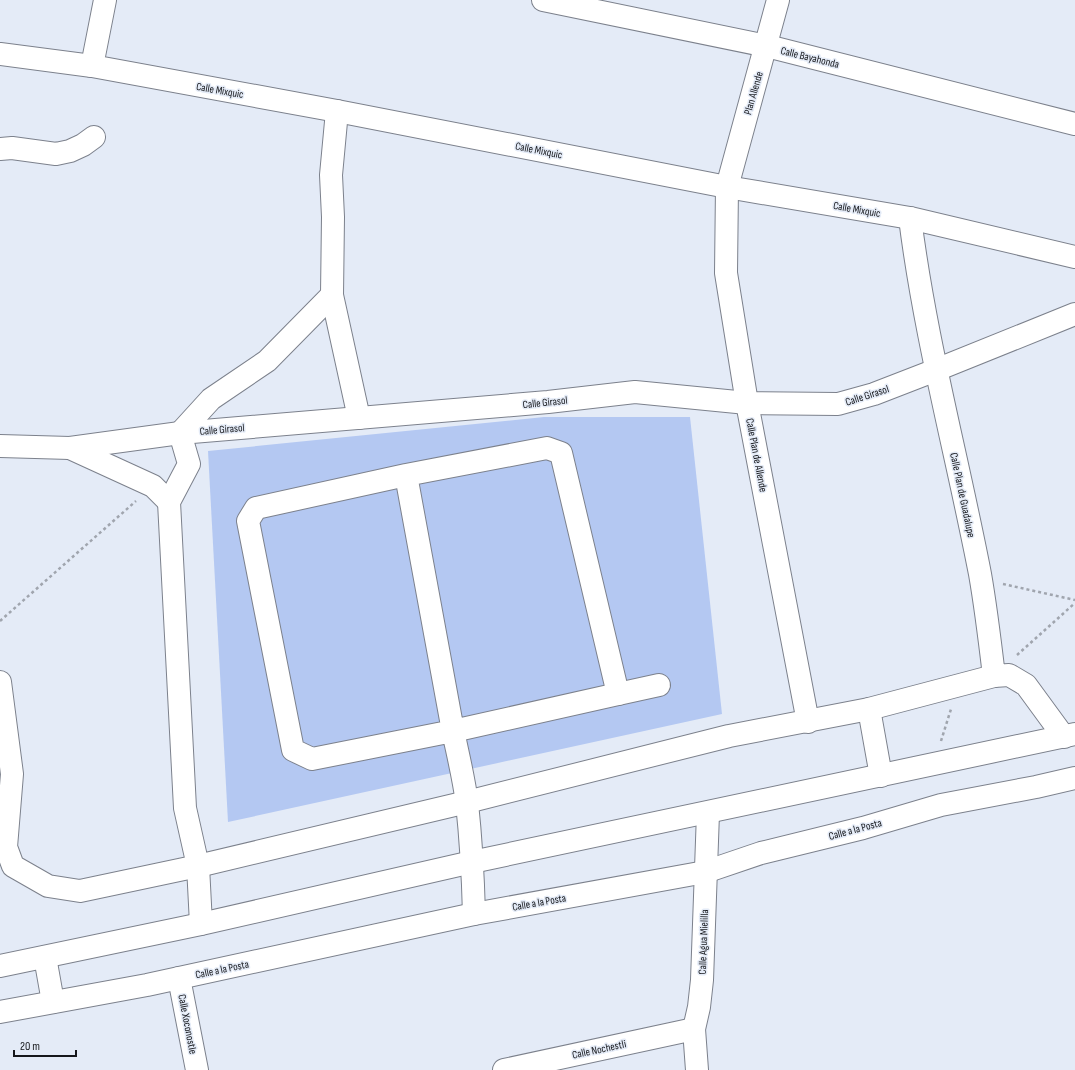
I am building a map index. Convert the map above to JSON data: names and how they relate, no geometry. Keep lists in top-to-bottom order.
{
  "streets": {
    "street": [
      "Calle Bayahonda",
      "Calle Mixquic",
      "Plan Allende",
      "Calle Girasol",
      "Calle Plan de Allende",
      "Calle Plan de Guadalupe",
      "Calle a la Posta",
      "Calle Agua Mielilla",
      "Calle Xoconostle",
      "Calle Nochestli"
    ]
  },
  "crossings": [
    ["Calle Bayahonda", "Plan Allende"],
    ["Calle Mixquic", "Plan Allende"],
    ["Calle Mixquic", "Calle Plan de Allende"],
    ["Calle Mixquic", "Calle Plan de Guadalupe"],
    ["Plan Allende", "Calle Plan de Allende"],
    ["Calle Girasol", "Calle Plan de Allende"],
    ["Calle Girasol", "Calle Plan de Guadalupe"],
    ["Calle a la Posta", "Calle Agua Mielilla"],
    ["Calle a la Posta", "Calle Xoconostle"],
    ["Calle Agua Mielilla", "Calle Nochestli"]
  ],
  "scale_bar": "20 m"
}
